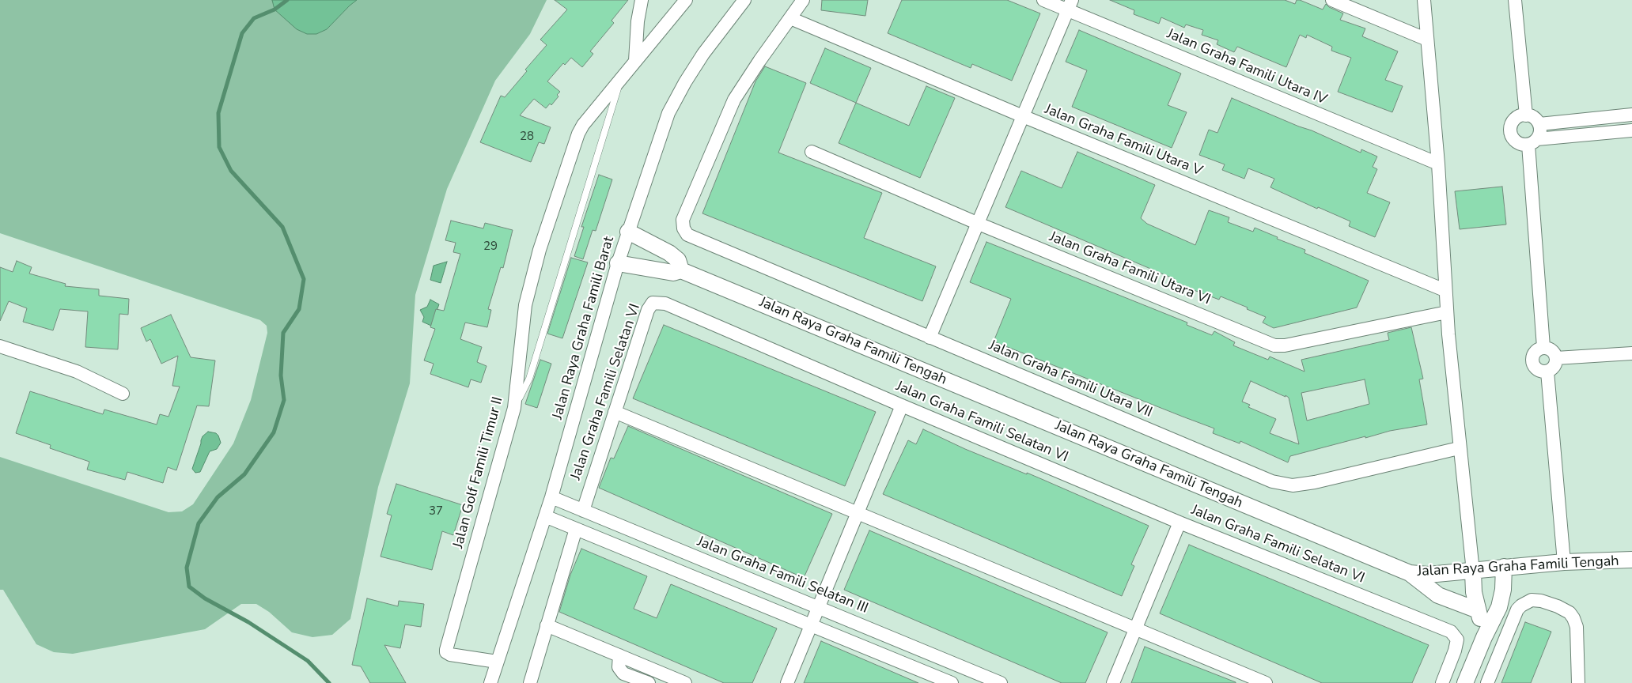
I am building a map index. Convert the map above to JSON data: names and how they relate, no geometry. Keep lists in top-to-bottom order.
{
  "streets": {
    "street": [
      "Jalan Graha Famili Utara IV",
      "Jalan Graha Famili Utara V",
      "Jalan Graha Famili Utara VI",
      "Jalan Raya Graha Famili Barat",
      "Jalan Raya Graha Famili Tengah",
      "Jalan Graha Famili Utara VII",
      "Jalan Graha Famili Selatan VI",
      "Jalan Golf Famili Timur II",
      "Jalan Graha Famili Selatan III"
    ]
  },
  "crossings": [
    ["Jalan Graha Famili Utara V", "Jalan Graha Famili Utara VII"],
    ["Jalan Raya Graha Famili Barat", "Jalan Raya Graha Famili Tengah"],
    ["Jalan Raya Graha Famili Barat", "Jalan Golf Famili Timur II"],
    ["Jalan Raya Graha Famili Barat", "Jalan Graha Famili Selatan III"],
    ["Jalan Graha Famili Selatan VI", "Jalan Graha Famili Selatan III"]
  ],
  "house_numbers": ["28", "29", "37"]
}
